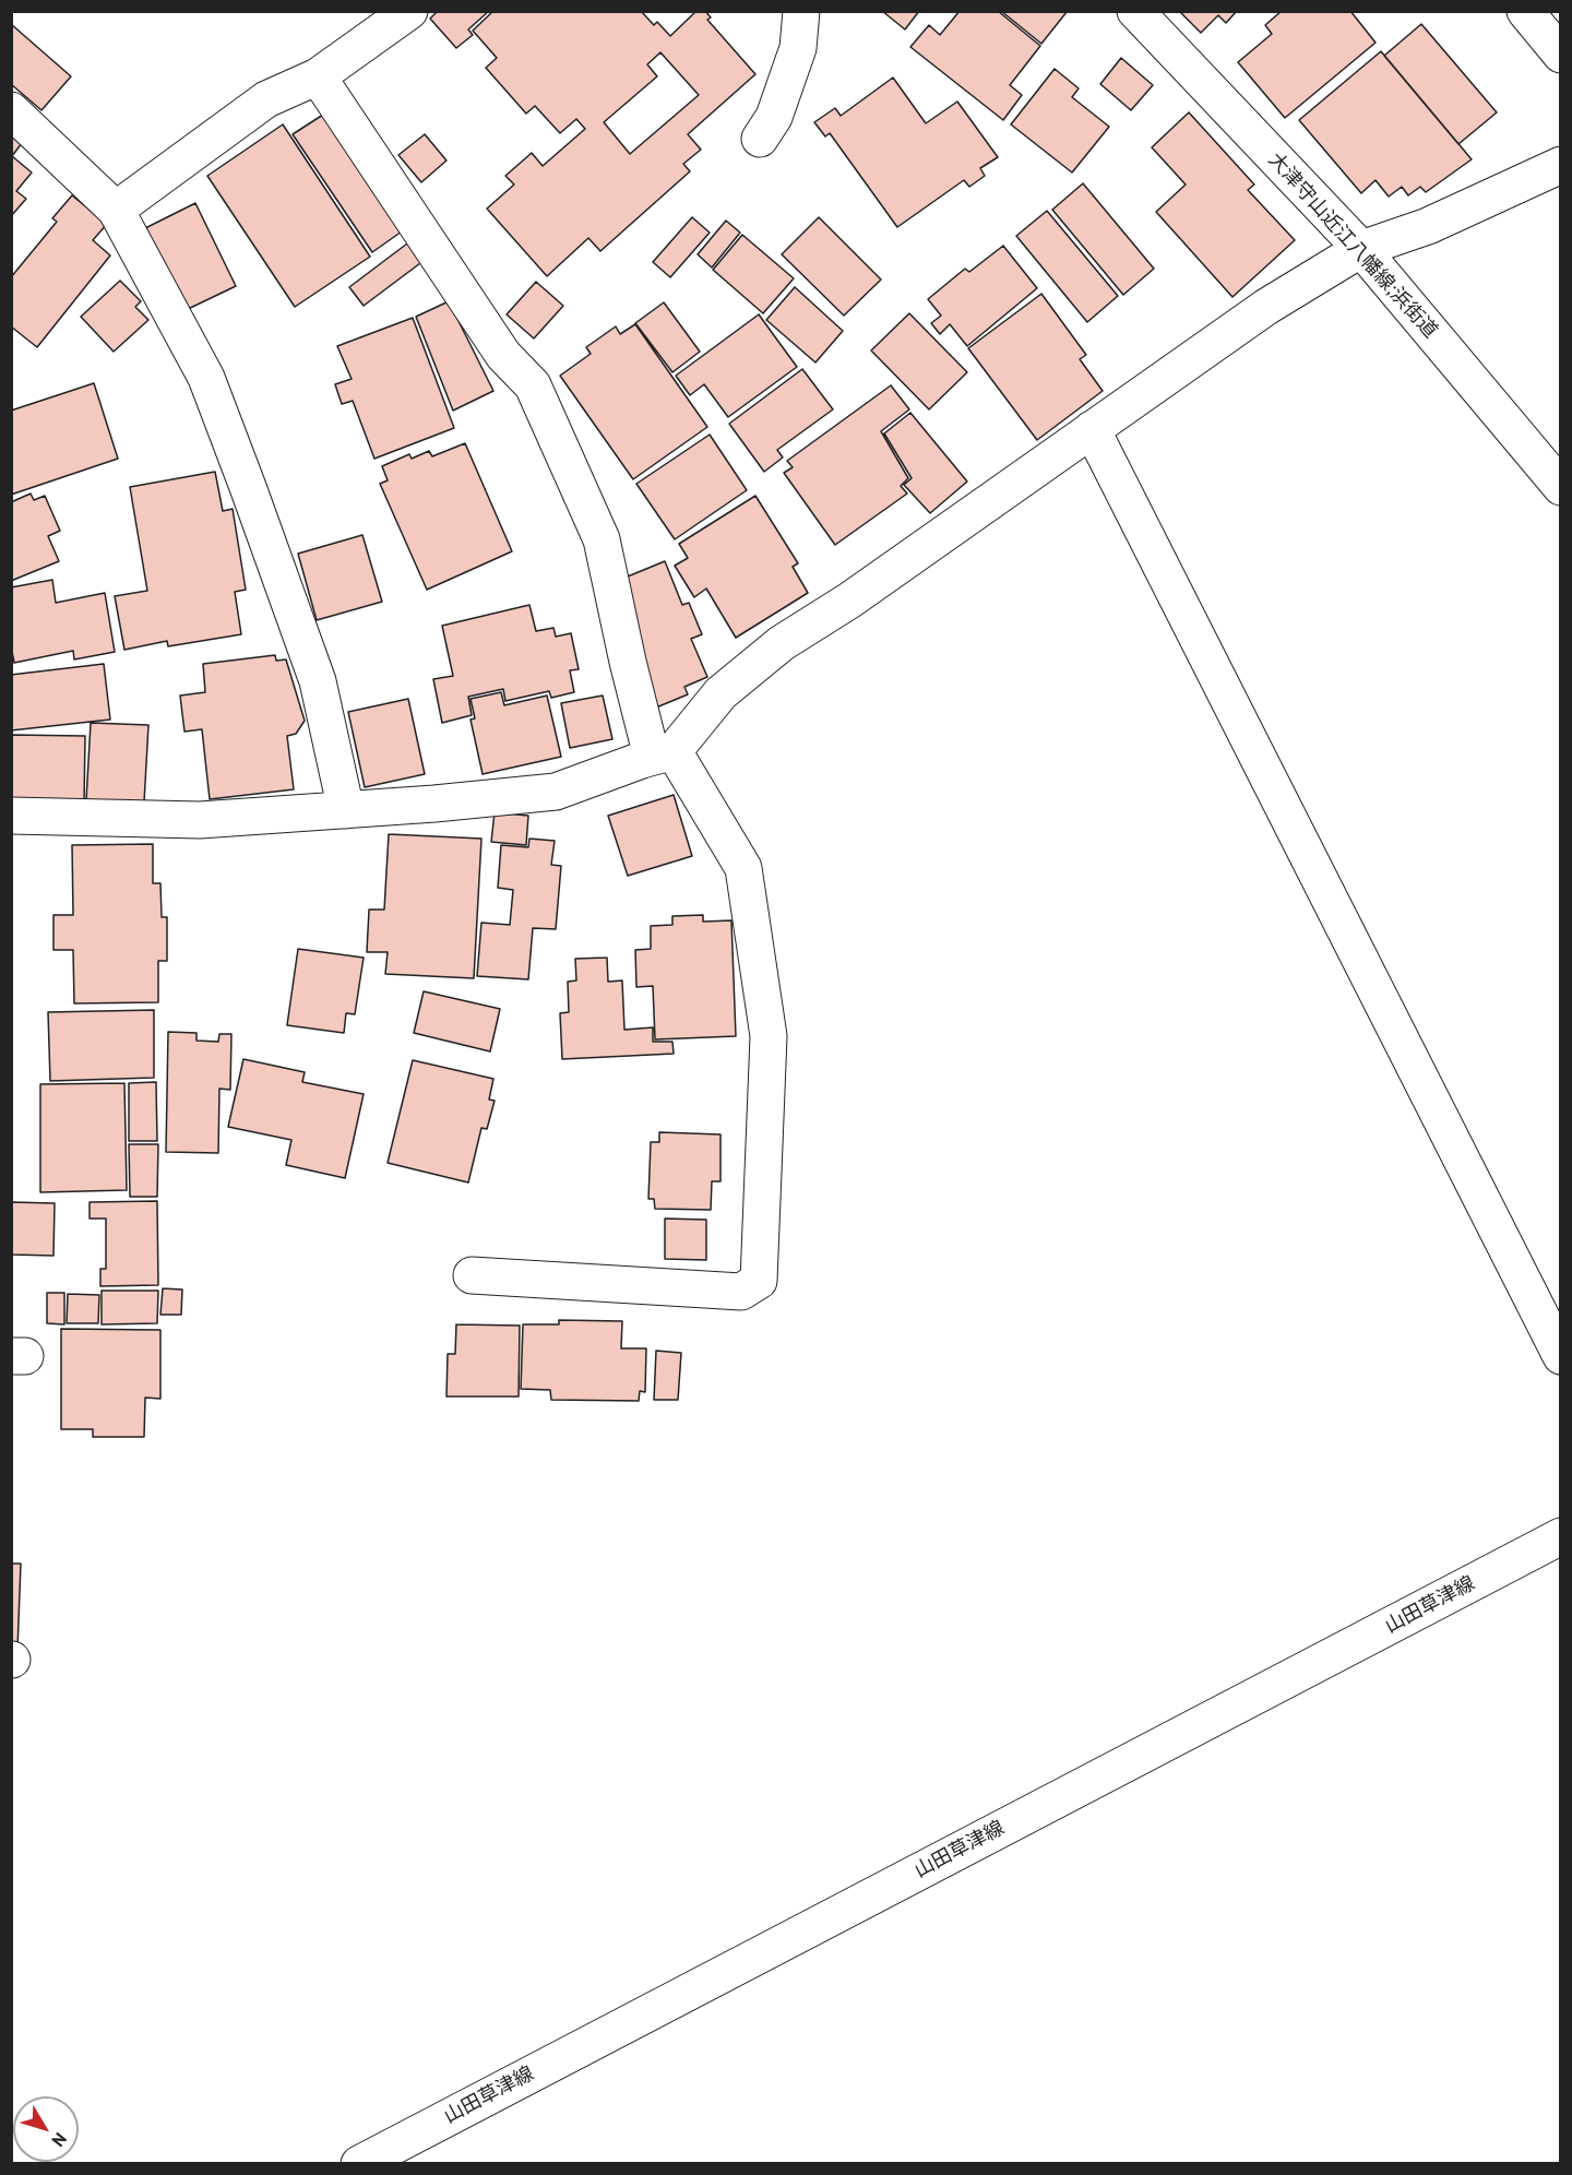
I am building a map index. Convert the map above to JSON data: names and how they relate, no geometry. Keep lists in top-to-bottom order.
{
  "streets": {
    "street": ["大津守山近江八幡線;浜街道", "山田草津線"]
  },
  "north": "bottom right"
}
